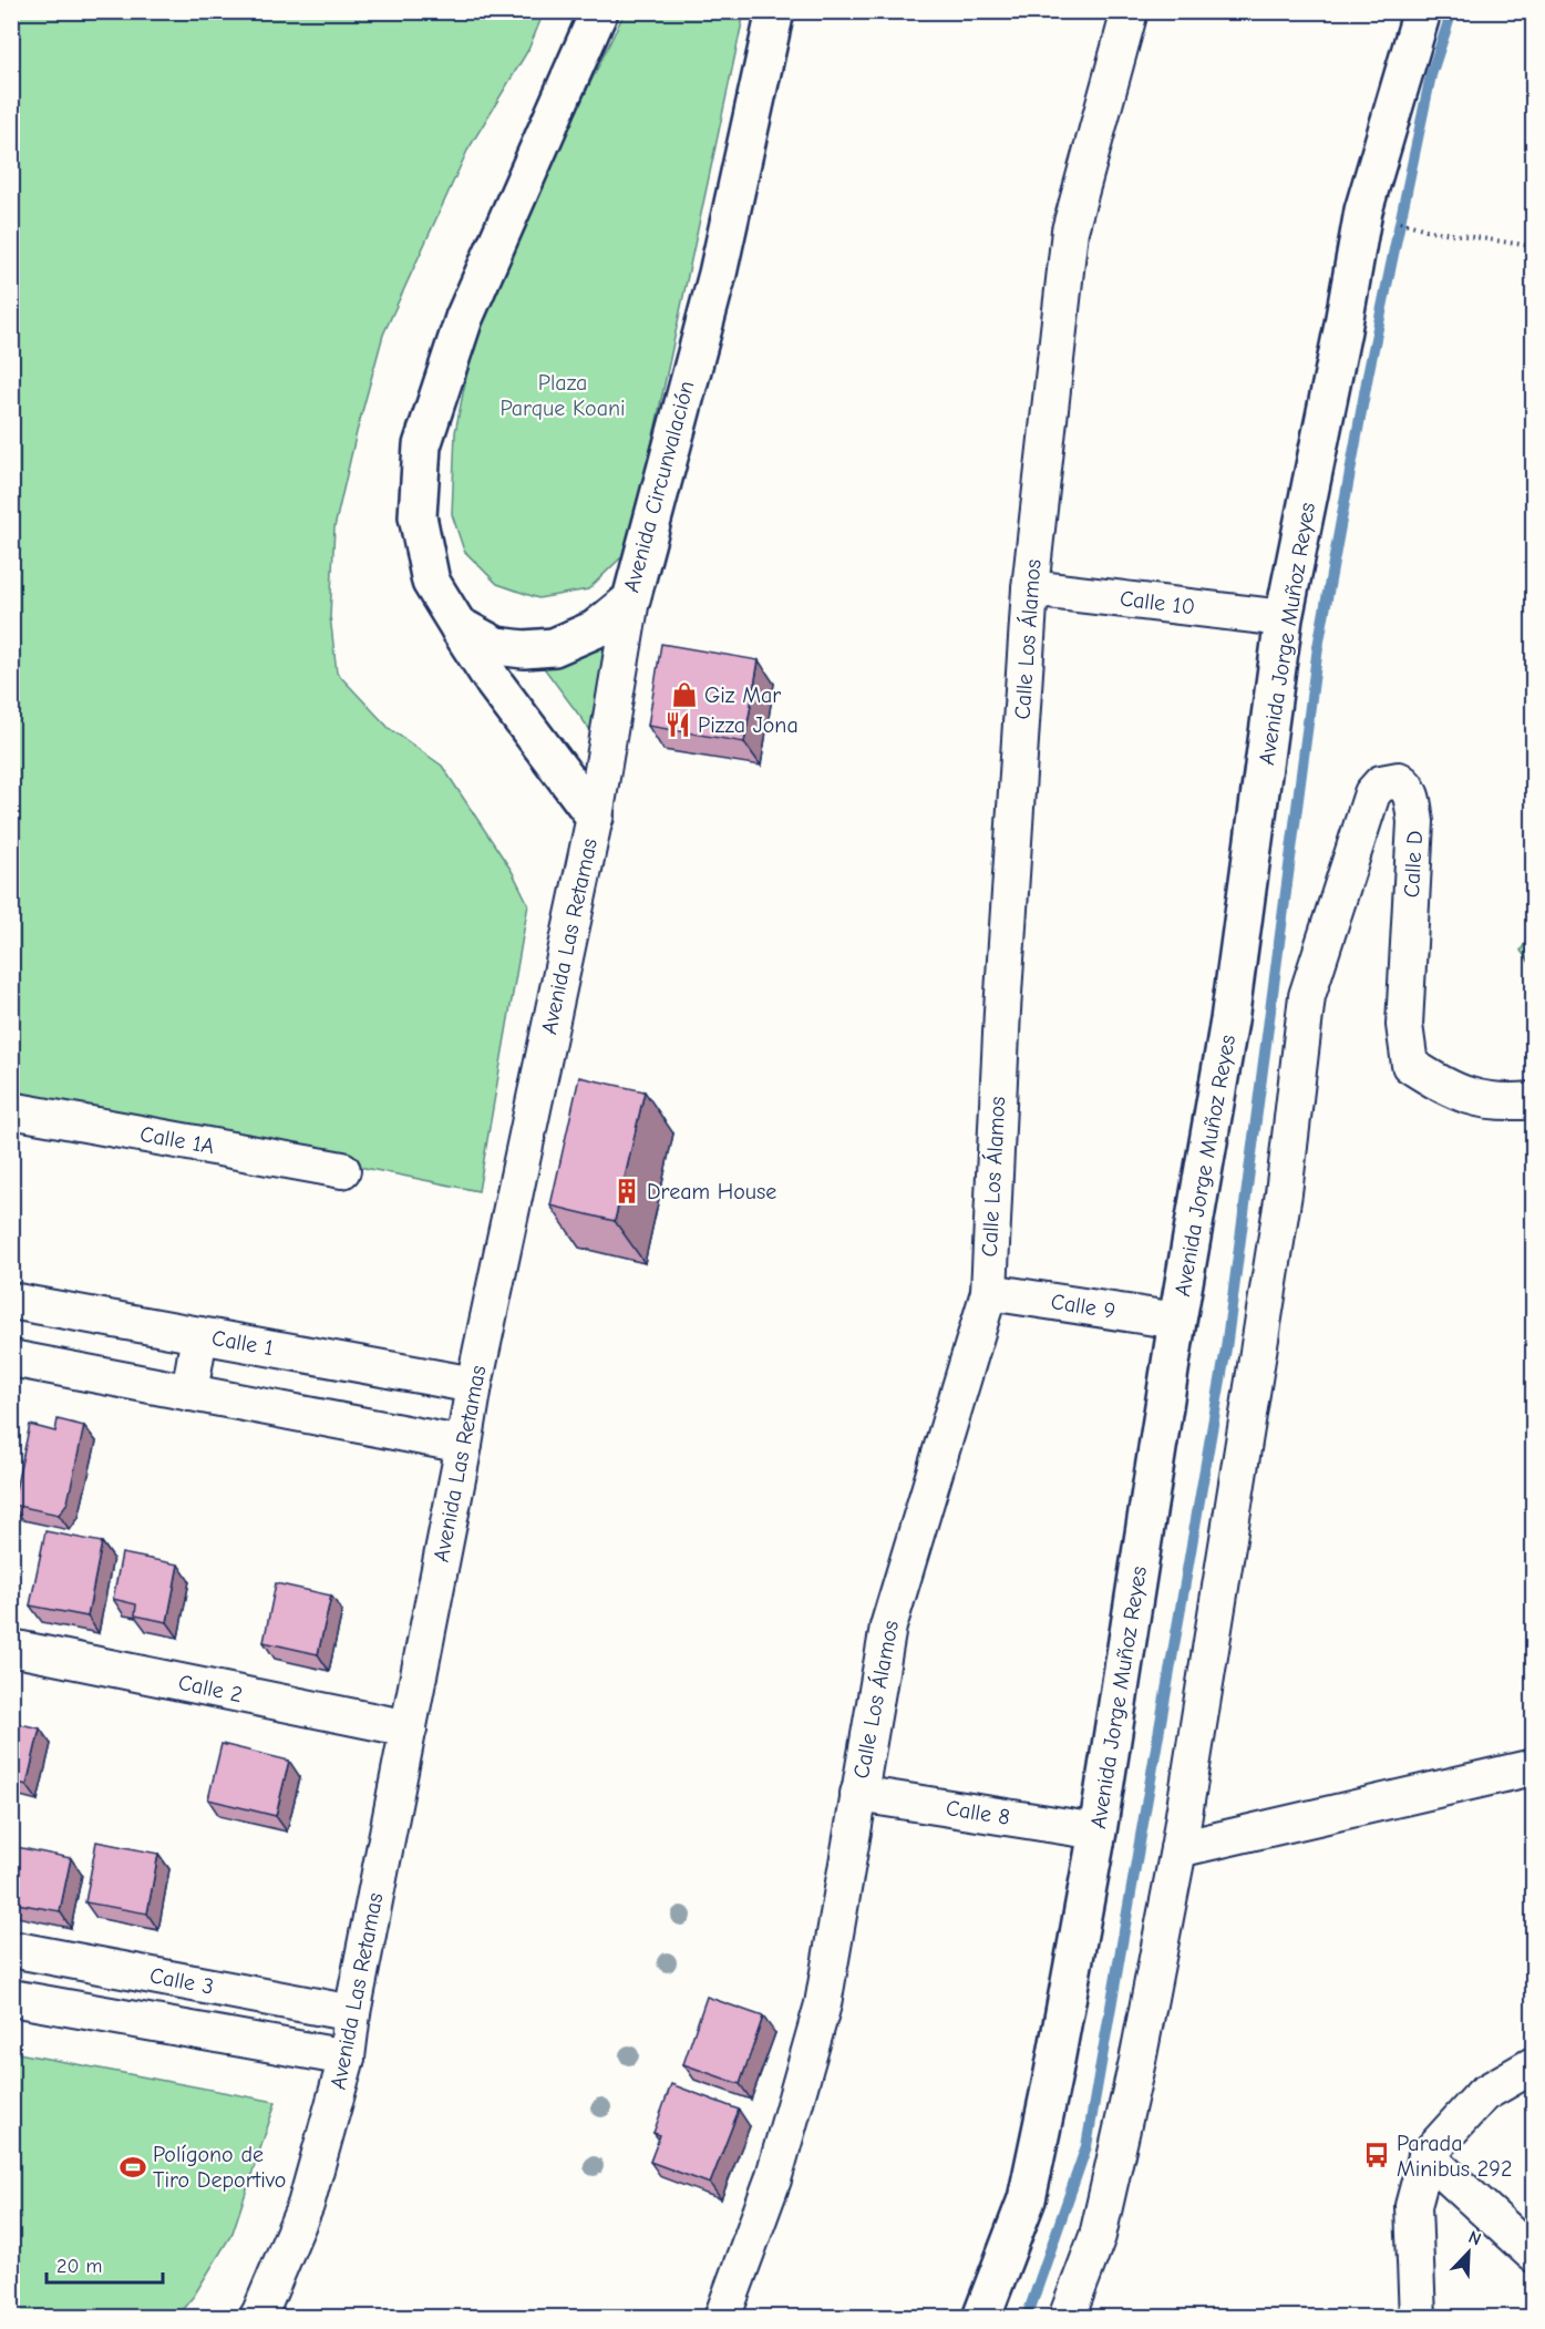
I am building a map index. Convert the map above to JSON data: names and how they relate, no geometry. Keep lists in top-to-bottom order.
{
  "streets": {
    "street": [
      "Avenida Circunvalación",
      "Calle 10",
      "Avenida Jorge Muñoz Reyes",
      "Calle Los Álamos",
      "Calle D",
      "Avenida Las Retamas",
      "Calle 1A",
      "Calle 9",
      "Calle 1",
      "Calle 2",
      "Calle 8",
      "Calle 3"
    ]
  },
  "crossings": [
    ["Avenida Circunvalación", "Avenida Las Retamas"],
    ["Calle 10", "Avenida Jorge Muñoz Reyes"],
    ["Calle 10", "Calle Los Álamos"],
    ["Avenida Jorge Muñoz Reyes", "Calle 9"],
    ["Avenida Jorge Muñoz Reyes", "Calle 8"],
    ["Calle Los Álamos", "Calle 9"],
    ["Calle Los Álamos", "Calle 8"],
    ["Avenida Las Retamas", "Calle 1"],
    ["Avenida Las Retamas", "Calle 2"],
    ["Avenida Las Retamas", "Calle 3"]
  ],
  "parks": ["Plaza Parque Koani"],
  "places": {
    "shop": ["Giz Mar"],
    "restaurant": ["Pizza Jona"],
    "building": ["Dream House"],
    "bus stop": ["Parada Minibus 292"],
    "sports": ["Polígono de Tiro Deportivo"]
  },
  "scale_bar": "20 m",
  "north": "top right"
}
